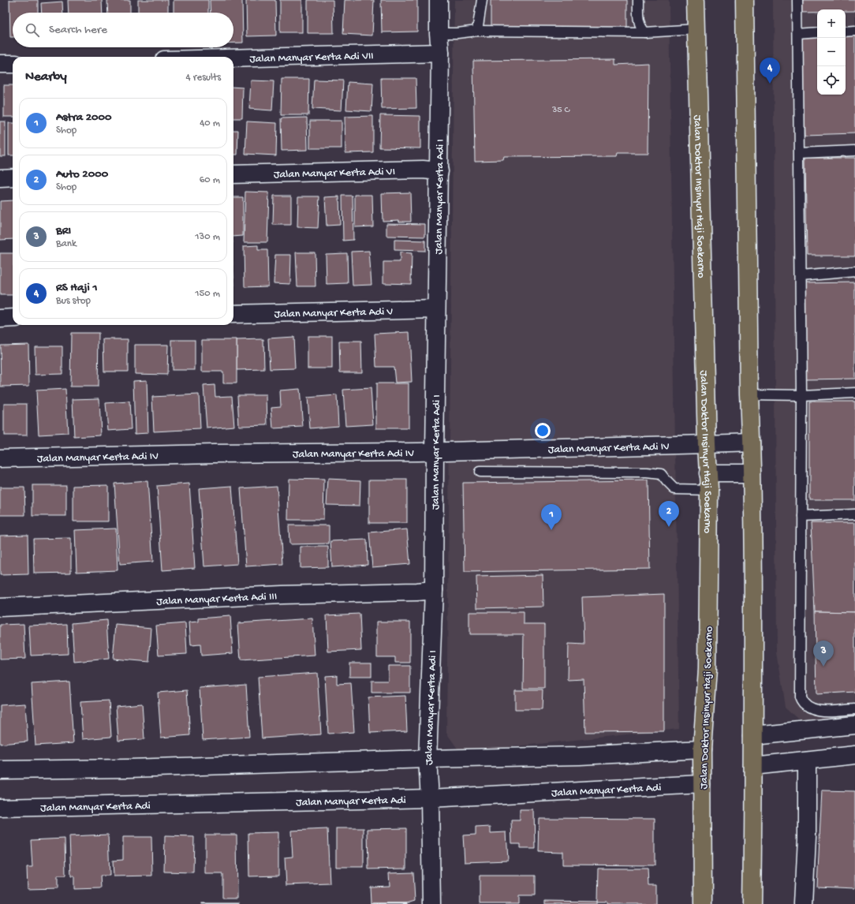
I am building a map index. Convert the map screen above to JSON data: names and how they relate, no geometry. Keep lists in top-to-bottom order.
{
  "streets": {
    "main road": ["Jalan Doktor Insinyur Haji Soekarno"],
    "street": [
      "Jalan Manyar Kerta Adi VII",
      "Jalan Manyar Kerta Adi VI",
      "Jalan Manyar Kerta Adi I",
      "Jalan Manyar Kerta Adi V",
      "Jalan Manyar Kerta Adi IV",
      "Jalan Manyar Kerta Adi III",
      "Jalan Manyar Kerta Adi"
    ]
  },
  "crossings": [
    ["Jalan Manyar Kerta Adi VII", "Jalan Manyar Kerta Adi I"],
    ["Jalan Manyar Kerta Adi VI", "Jalan Manyar Kerta Adi I"],
    ["Jalan Manyar Kerta Adi I", "Jalan Manyar Kerta Adi V"],
    ["Jalan Manyar Kerta Adi I", "Jalan Manyar Kerta Adi IV"],
    ["Jalan Manyar Kerta Adi I", "Jalan Manyar Kerta Adi III"],
    ["Jalan Manyar Kerta Adi I", "Jalan Manyar Kerta Adi"],
    ["Jalan Doktor Insinyur Haji Soekarno", "Jalan Manyar Kerta Adi IV"],
    ["Jalan Doktor Insinyur Haji Soekarno", "Jalan Manyar Kerta Adi"]
  ],
  "house_numbers": ["35 C"],
  "page": {
    "map_buttons": ["+", "−"],
    "search": "Search here",
    "heading": ["Nearby", "4 results"],
    "pins": [
      "4",
      "2",
      "1",
      "3"
    ],
    "list": [
      {
        "mark": "1",
        "name": "Astra 2000",
        "note": "Shop",
        "value": "40 m"
      },
      {
        "mark": "2",
        "name": "Auto 2000",
        "note": "Shop",
        "value": "60 m"
      },
      {
        "mark": "3",
        "name": "BRI",
        "note": "Bank",
        "value": "130 m"
      },
      {
        "mark": "4",
        "name": "RS Haji 1",
        "note": "Bus stop",
        "value": "150 m"
      }
    ]
  }
}
